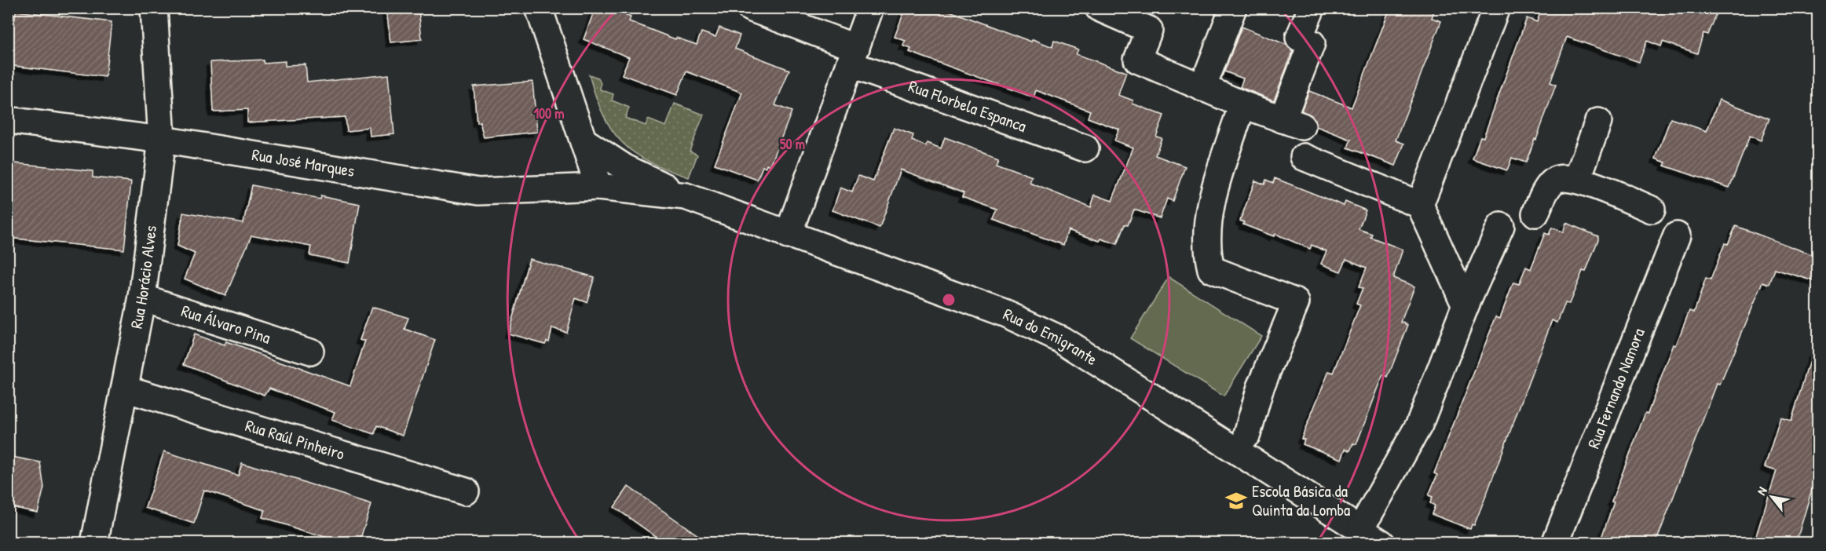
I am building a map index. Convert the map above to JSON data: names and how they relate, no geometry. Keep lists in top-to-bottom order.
{
  "streets": {
    "street": [
      "Rua Florbela Espanca",
      "Rua José Marques",
      "Rua Horácio Alves",
      "Rua Álvaro Pina",
      "Rua do Emigrante",
      "Rua Fernando Namora",
      "Rua Raúl Pinheiro"
    ]
  },
  "crossings": [
    ["Rua José Marques", "Rua Horácio Alves"],
    ["Rua José Marques", "Rua do Emigrante"],
    ["Rua Horácio Alves", "Rua Álvaro Pina"],
    ["Rua Horácio Alves", "Rua Raúl Pinheiro"]
  ],
  "places": {
    "school or university": ["Escola Básica da Quinta da Lomba"]
  },
  "north": "top left",
  "rings": ["100 m", "50 m"]
}
